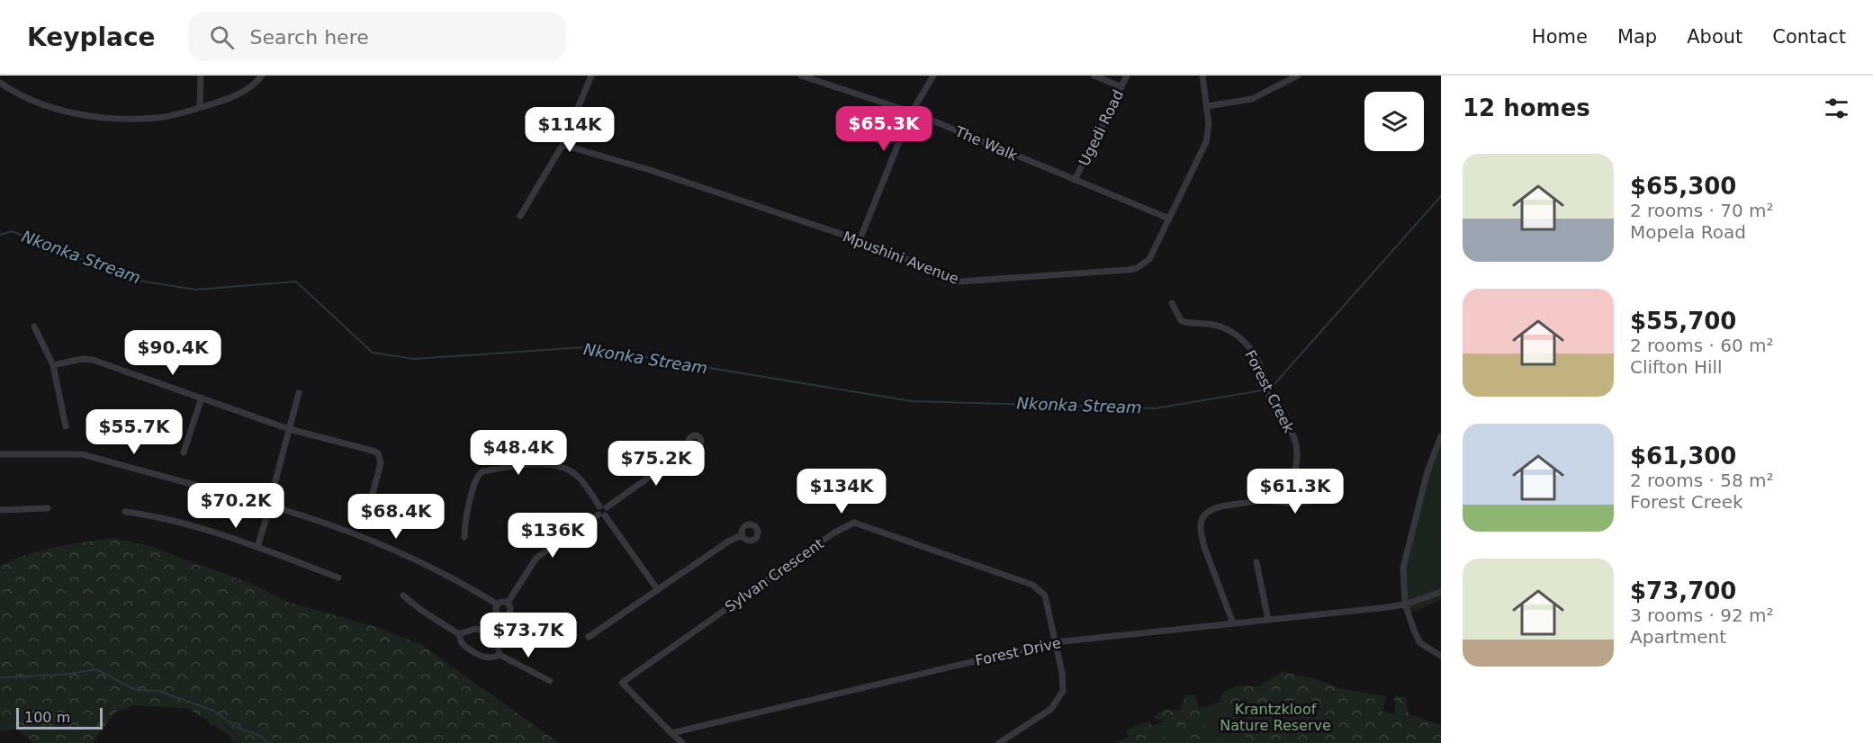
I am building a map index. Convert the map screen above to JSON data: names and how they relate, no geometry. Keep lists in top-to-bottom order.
{
  "streets": {
    "street": [
      "Ugedi Road",
      "The Walk",
      "Mpushini Avenue",
      "Forest Creek",
      "Sylvan Crescent",
      "Forest Drive"
    ]
  },
  "crossings": [
    ["Ugedi Road", "The Walk"],
    ["The Walk", "Mpushini Avenue"],
    ["Forest Creek", "Forest Drive"],
    ["Sylvan Crescent", "Forest Drive"]
  ],
  "water": ["Nkonka Stream"],
  "parks": ["Krantzkloof Nature Reserve"],
  "scale_bar": "100 m",
  "page": {
    "header": "Keyplace",
    "search": "Search here",
    "nav": [
      "Home",
      "Map",
      "About",
      "Contact"
    ],
    "heading": "12 homes",
    "price": [
      "$65.3K",
      "$114K",
      "$90.4K",
      "$55.7K",
      "$48.4K",
      "$75.2K",
      "$134K",
      "$61.3K",
      "$70.2K",
      "$68.4K",
      "$136K",
      "$73.7K"
    ],
    "list": [
      {
        "name": "$65,300",
        "note": "2 rooms · 70 m² · Mopela Road"
      },
      {
        "name": "$55,700",
        "note": "2 rooms · 60 m² · Clifton Hill"
      },
      {
        "name": "$61,300",
        "note": "2 rooms · 58 m² · Forest Creek"
      },
      {
        "name": "$73,700",
        "note": "3 rooms · 92 m² · Apartment"
      }
    ],
    "scale": "100 m"
  }
}
